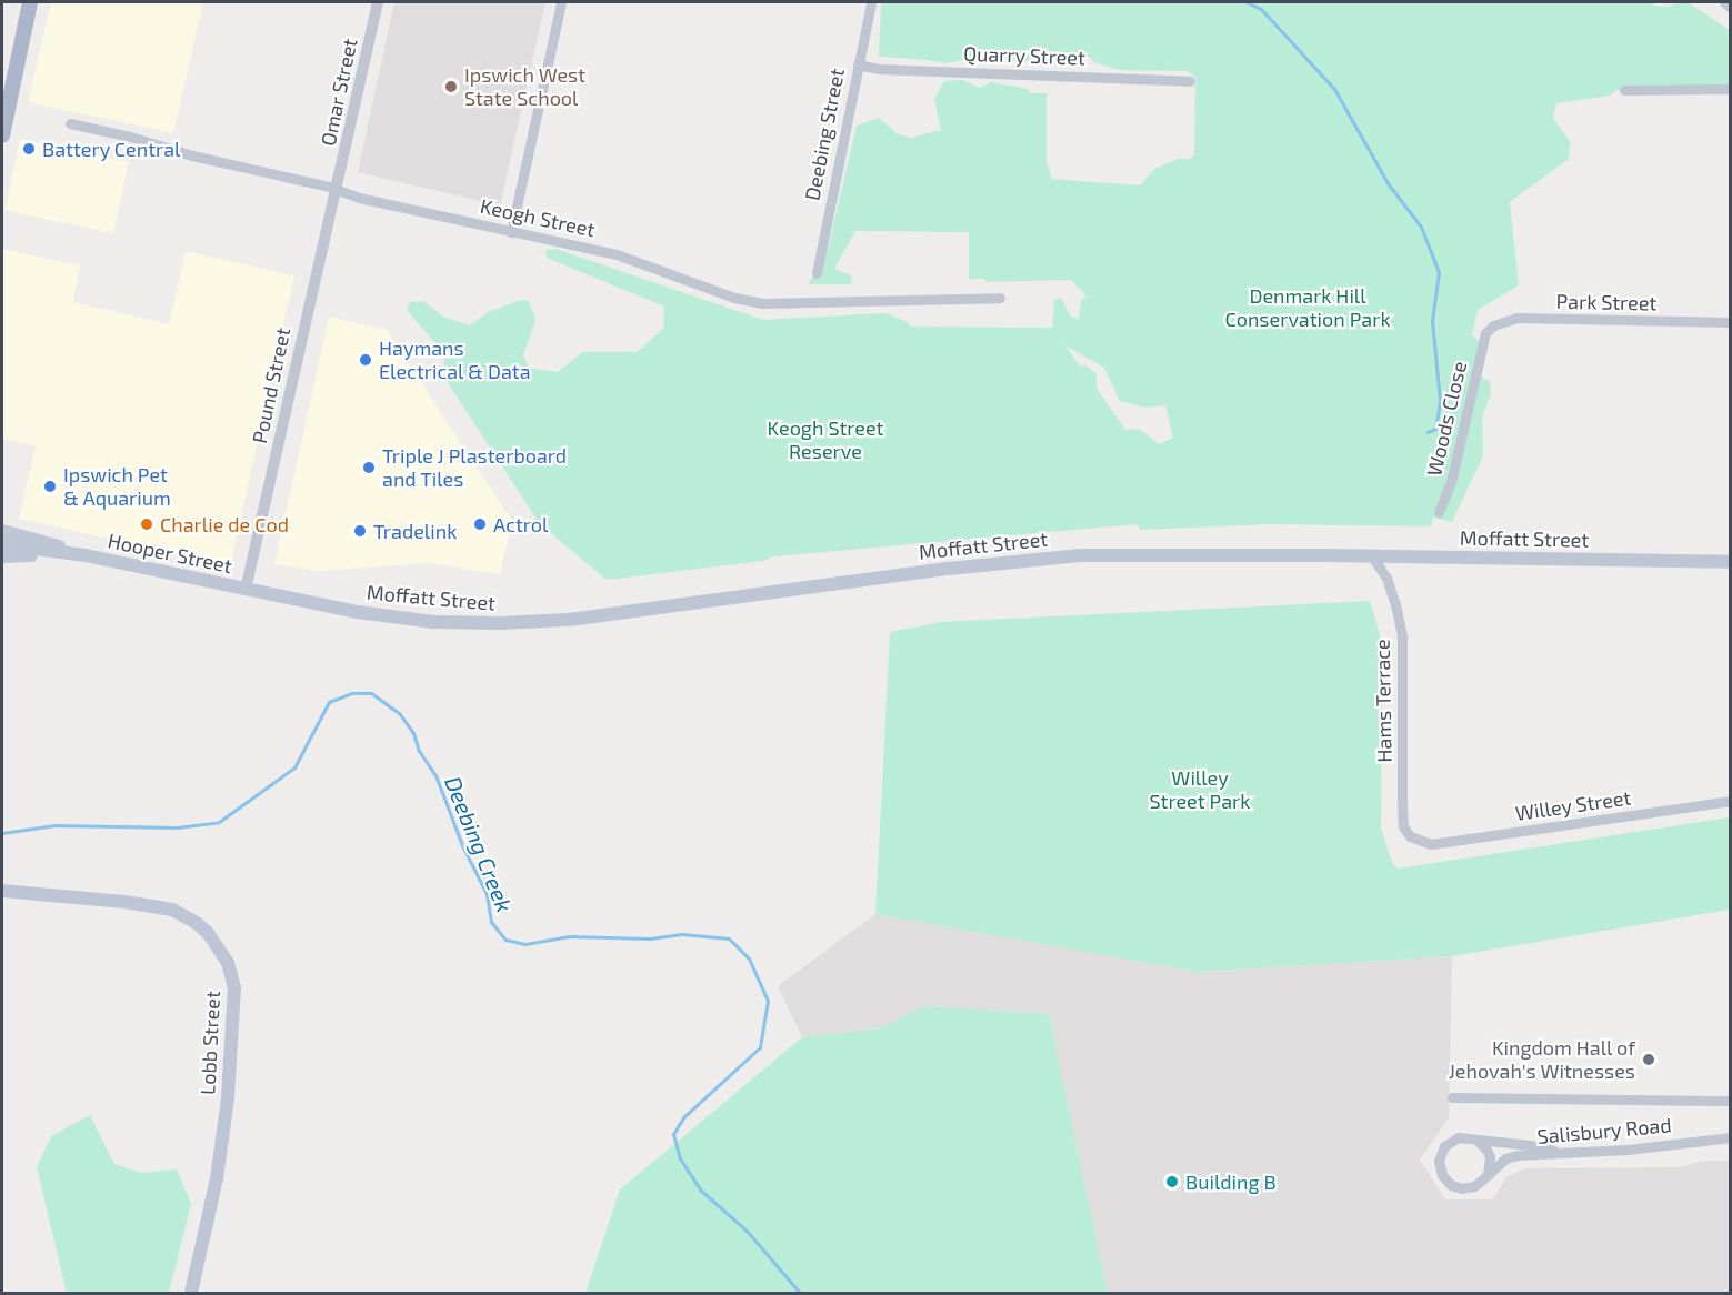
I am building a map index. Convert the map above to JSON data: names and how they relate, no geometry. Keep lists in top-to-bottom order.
{
  "streets": {
    "main road": ["Moffatt Street", "Hooper Street", "Lobb Street"],
    "street": [
      "Quarry Street",
      "Omar Street",
      "Deebing Street",
      "Keogh Street",
      "Park Street",
      "Pound Street",
      "Woods Close",
      "Hams Terrace",
      "Willey Street",
      "Salisbury Road"
    ]
  },
  "crossings": [
    ["Quarry Street", "Deebing Street"],
    ["Omar Street", "Keogh Street"],
    ["Omar Street", "Pound Street"],
    ["Keogh Street", "Pound Street"],
    ["Park Street", "Woods Close"],
    ["Pound Street", "Moffatt Street"],
    ["Pound Street", "Hooper Street"],
    ["Moffatt Street", "Hooper Street"],
    ["Moffatt Street", "Hams Terrace"],
    ["Hams Terrace", "Willey Street"]
  ],
  "water": ["Deebing Creek"],
  "parks": ["Denmark Hill Conservation Park", "Keogh Street Reserve", "Willey Street Park"],
  "places": [
    "Ipswich West State School",
    "Battery Central",
    "Haymans Electrical & Data",
    "Triple J Plasterboard and Tiles",
    "Ipswich Pet & Aquarium",
    "Charlie de Cod",
    "Actrol",
    "Tradelink",
    "Kingdom Hall of Jehovah's Witnesses",
    "Building B"
  ]
}
